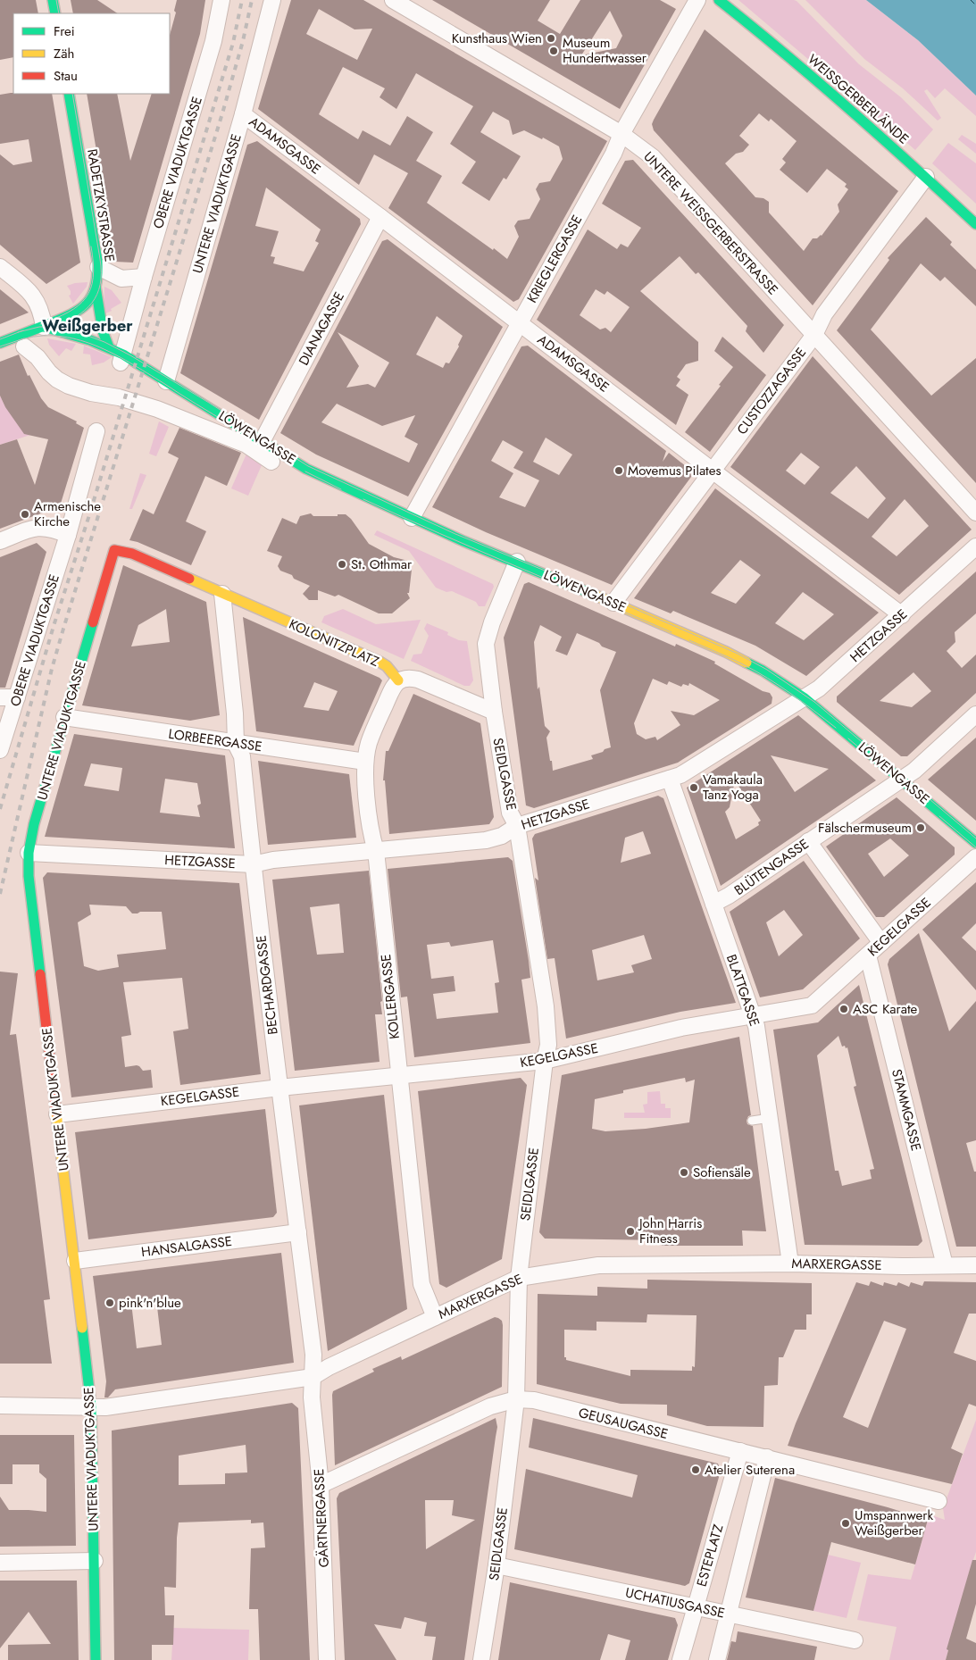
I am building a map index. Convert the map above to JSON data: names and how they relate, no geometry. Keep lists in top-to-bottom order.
{
  "streets": {
    "street": [
      "WEISSGERBERLÄNDE",
      "ADAMSGASSE",
      "OBERE VIADUKTGASSE",
      "UNTERE VIADUKTGASSE",
      "RADETZKYSTRASSE",
      "UNTERE WEISSGERBERSTRASSE",
      "KRIEGLERGASSE",
      "DIANAGASSE",
      "CUSTOZZAGASSE",
      "LÖWENGASSE",
      "HETZGASSE",
      "KOLONITZPLATZ",
      "LORBEERGASSE",
      "SEIDLGASSE",
      "BLÜTENGASSE",
      "KEGELGASSE",
      "BECHARDGASSE",
      "BLATTGASSE",
      "KOLLERGASSE",
      "STAMMGASSE",
      "HANSALGASSE",
      "MARXERGASSE",
      "GEUSAUGASSE",
      "GÄRTNERGASSE",
      "ESTEPLATZ",
      "UCHATIUSGASSE"
    ]
  },
  "crossings": [
    ["WEISSGERBERLÄNDE", "CUSTOZZAGASSE"],
    ["ADAMSGASSE", "UNTERE VIADUKTGASSE"],
    ["ADAMSGASSE", "KRIEGLERGASSE"],
    ["ADAMSGASSE", "DIANAGASSE"],
    ["ADAMSGASSE", "CUSTOZZAGASSE"],
    ["ADAMSGASSE", "HETZGASSE"],
    ["OBERE VIADUKTGASSE", "LÖWENGASSE"],
    ["UNTERE VIADUKTGASSE", "LÖWENGASSE"],
    ["UNTERE VIADUKTGASSE", "HETZGASSE"],
    ["UNTERE VIADUKTGASSE", "KOLONITZPLATZ"],
    ["UNTERE VIADUKTGASSE", "LORBEERGASSE"],
    ["UNTERE VIADUKTGASSE", "KEGELGASSE"],
    ["UNTERE VIADUKTGASSE", "HANSALGASSE"],
    ["UNTERE VIADUKTGASSE", "MARXERGASSE"],
    ["RADETZKYSTRASSE", "LÖWENGASSE"],
    ["UNTERE WEISSGERBERSTRASSE", "KRIEGLERGASSE"],
    ["UNTERE WEISSGERBERSTRASSE", "CUSTOZZAGASSE"],
    ["KRIEGLERGASSE", "LÖWENGASSE"],
    ["DIANAGASSE", "LÖWENGASSE"],
    ["CUSTOZZAGASSE", "LÖWENGASSE"],
    ["LÖWENGASSE", "HETZGASSE"],
    ["LÖWENGASSE", "BLÜTENGASSE"],
    ["HETZGASSE", "SEIDLGASSE"],
    ["HETZGASSE", "BECHARDGASSE"],
    ["HETZGASSE", "BLATTGASSE"],
    ["HETZGASSE", "KOLLERGASSE"],
    ["KOLONITZPLATZ", "BECHARDGASSE"],
    ["KOLONITZPLATZ", "KOLLERGASSE"],
    ["LORBEERGASSE", "BECHARDGASSE"],
    ["LORBEERGASSE", "KOLLERGASSE"],
    ["SEIDLGASSE", "KEGELGASSE"],
    ["SEIDLGASSE", "MARXERGASSE"],
    ["SEIDLGASSE", "GEUSAUGASSE"],
    ["SEIDLGASSE", "UCHATIUSGASSE"],
    ["BLÜTENGASSE", "BLATTGASSE"],
    ["KEGELGASSE", "BECHARDGASSE"],
    ["KEGELGASSE", "BLATTGASSE"],
    ["KEGELGASSE", "KOLLERGASSE"],
    ["KEGELGASSE", "STAMMGASSE"],
    ["BECHARDGASSE", "HANSALGASSE"],
    ["BECHARDGASSE", "MARXERGASSE"],
    ["BECHARDGASSE", "GÄRTNERGASSE"],
    ["BLATTGASSE", "MARXERGASSE"],
    ["KOLLERGASSE", "MARXERGASSE"],
    ["STAMMGASSE", "MARXERGASSE"],
    ["MARXERGASSE", "GÄRTNERGASSE"],
    ["GEUSAUGASSE", "GÄRTNERGASSE"],
    ["GEUSAUGASSE", "ESTEPLATZ"],
    ["ESTEPLATZ", "UCHATIUSGASSE"]
  ],
  "districts": ["Weißgerber"],
  "places": [
    "Kunsthaus Wien",
    "Museum Hundertwasser",
    "Movemus Pilates",
    "Armenische Kirche",
    "St. Othmar",
    "Vamakaula Tanz Yoga",
    "Fälschermuseum",
    "ASC Karate",
    "Sofiensäle",
    "John Harris Fitness",
    "pink'n'blue",
    "Atelier Suterena",
    "Umspannwerk Weißgerber"
  ],
  "legend": ["Frei", "Zäh", "Stau"]
}
